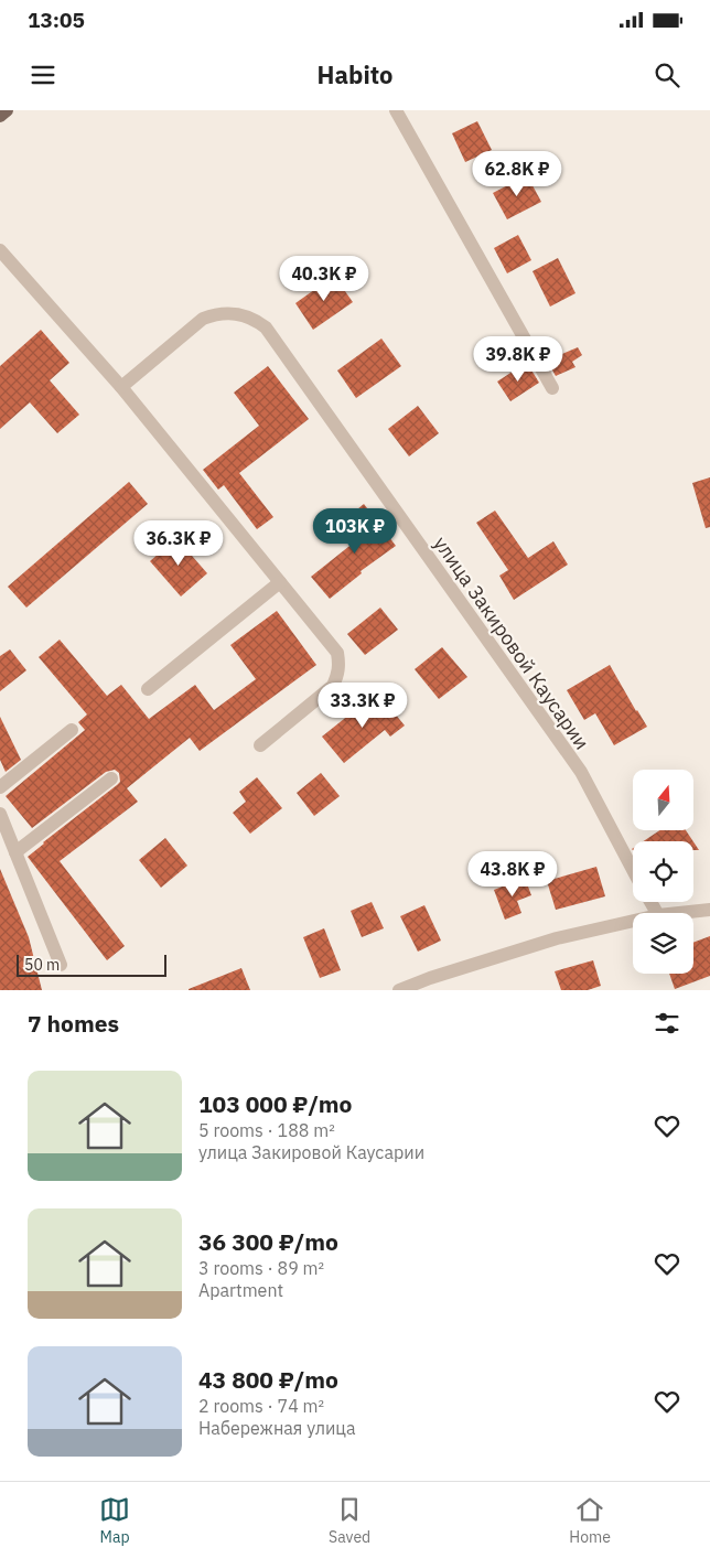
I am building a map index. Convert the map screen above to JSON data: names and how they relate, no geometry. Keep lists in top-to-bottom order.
{
  "streets": {
    "street": ["улица Закировой Каусарии"]
  },
  "scale_bar": "50 m",
  "north": "top",
  "page": {
    "status": "13:05",
    "header": "Habito",
    "price": [
      "62.8K ₽",
      "40.3K ₽",
      "39.8K ₽",
      "103K ₽",
      "36.3K ₽",
      "33.3K ₽",
      "43.8K ₽"
    ],
    "scale": "50 m",
    "heading": "7 homes",
    "list": [
      {
        "name": "103 000 ₽/mo",
        "note": "5 rooms · 188 m² · улица Закировой Каусарии"
      },
      {
        "name": "36 300 ₽/mo",
        "note": "3 rooms · 89 m² · Apartment"
      },
      {
        "name": "43 800 ₽/mo",
        "note": "2 rooms · 74 m² · Набережная улица"
      }
    ],
    "tabs": ["Map", "Saved", "Home"]
  }
}
